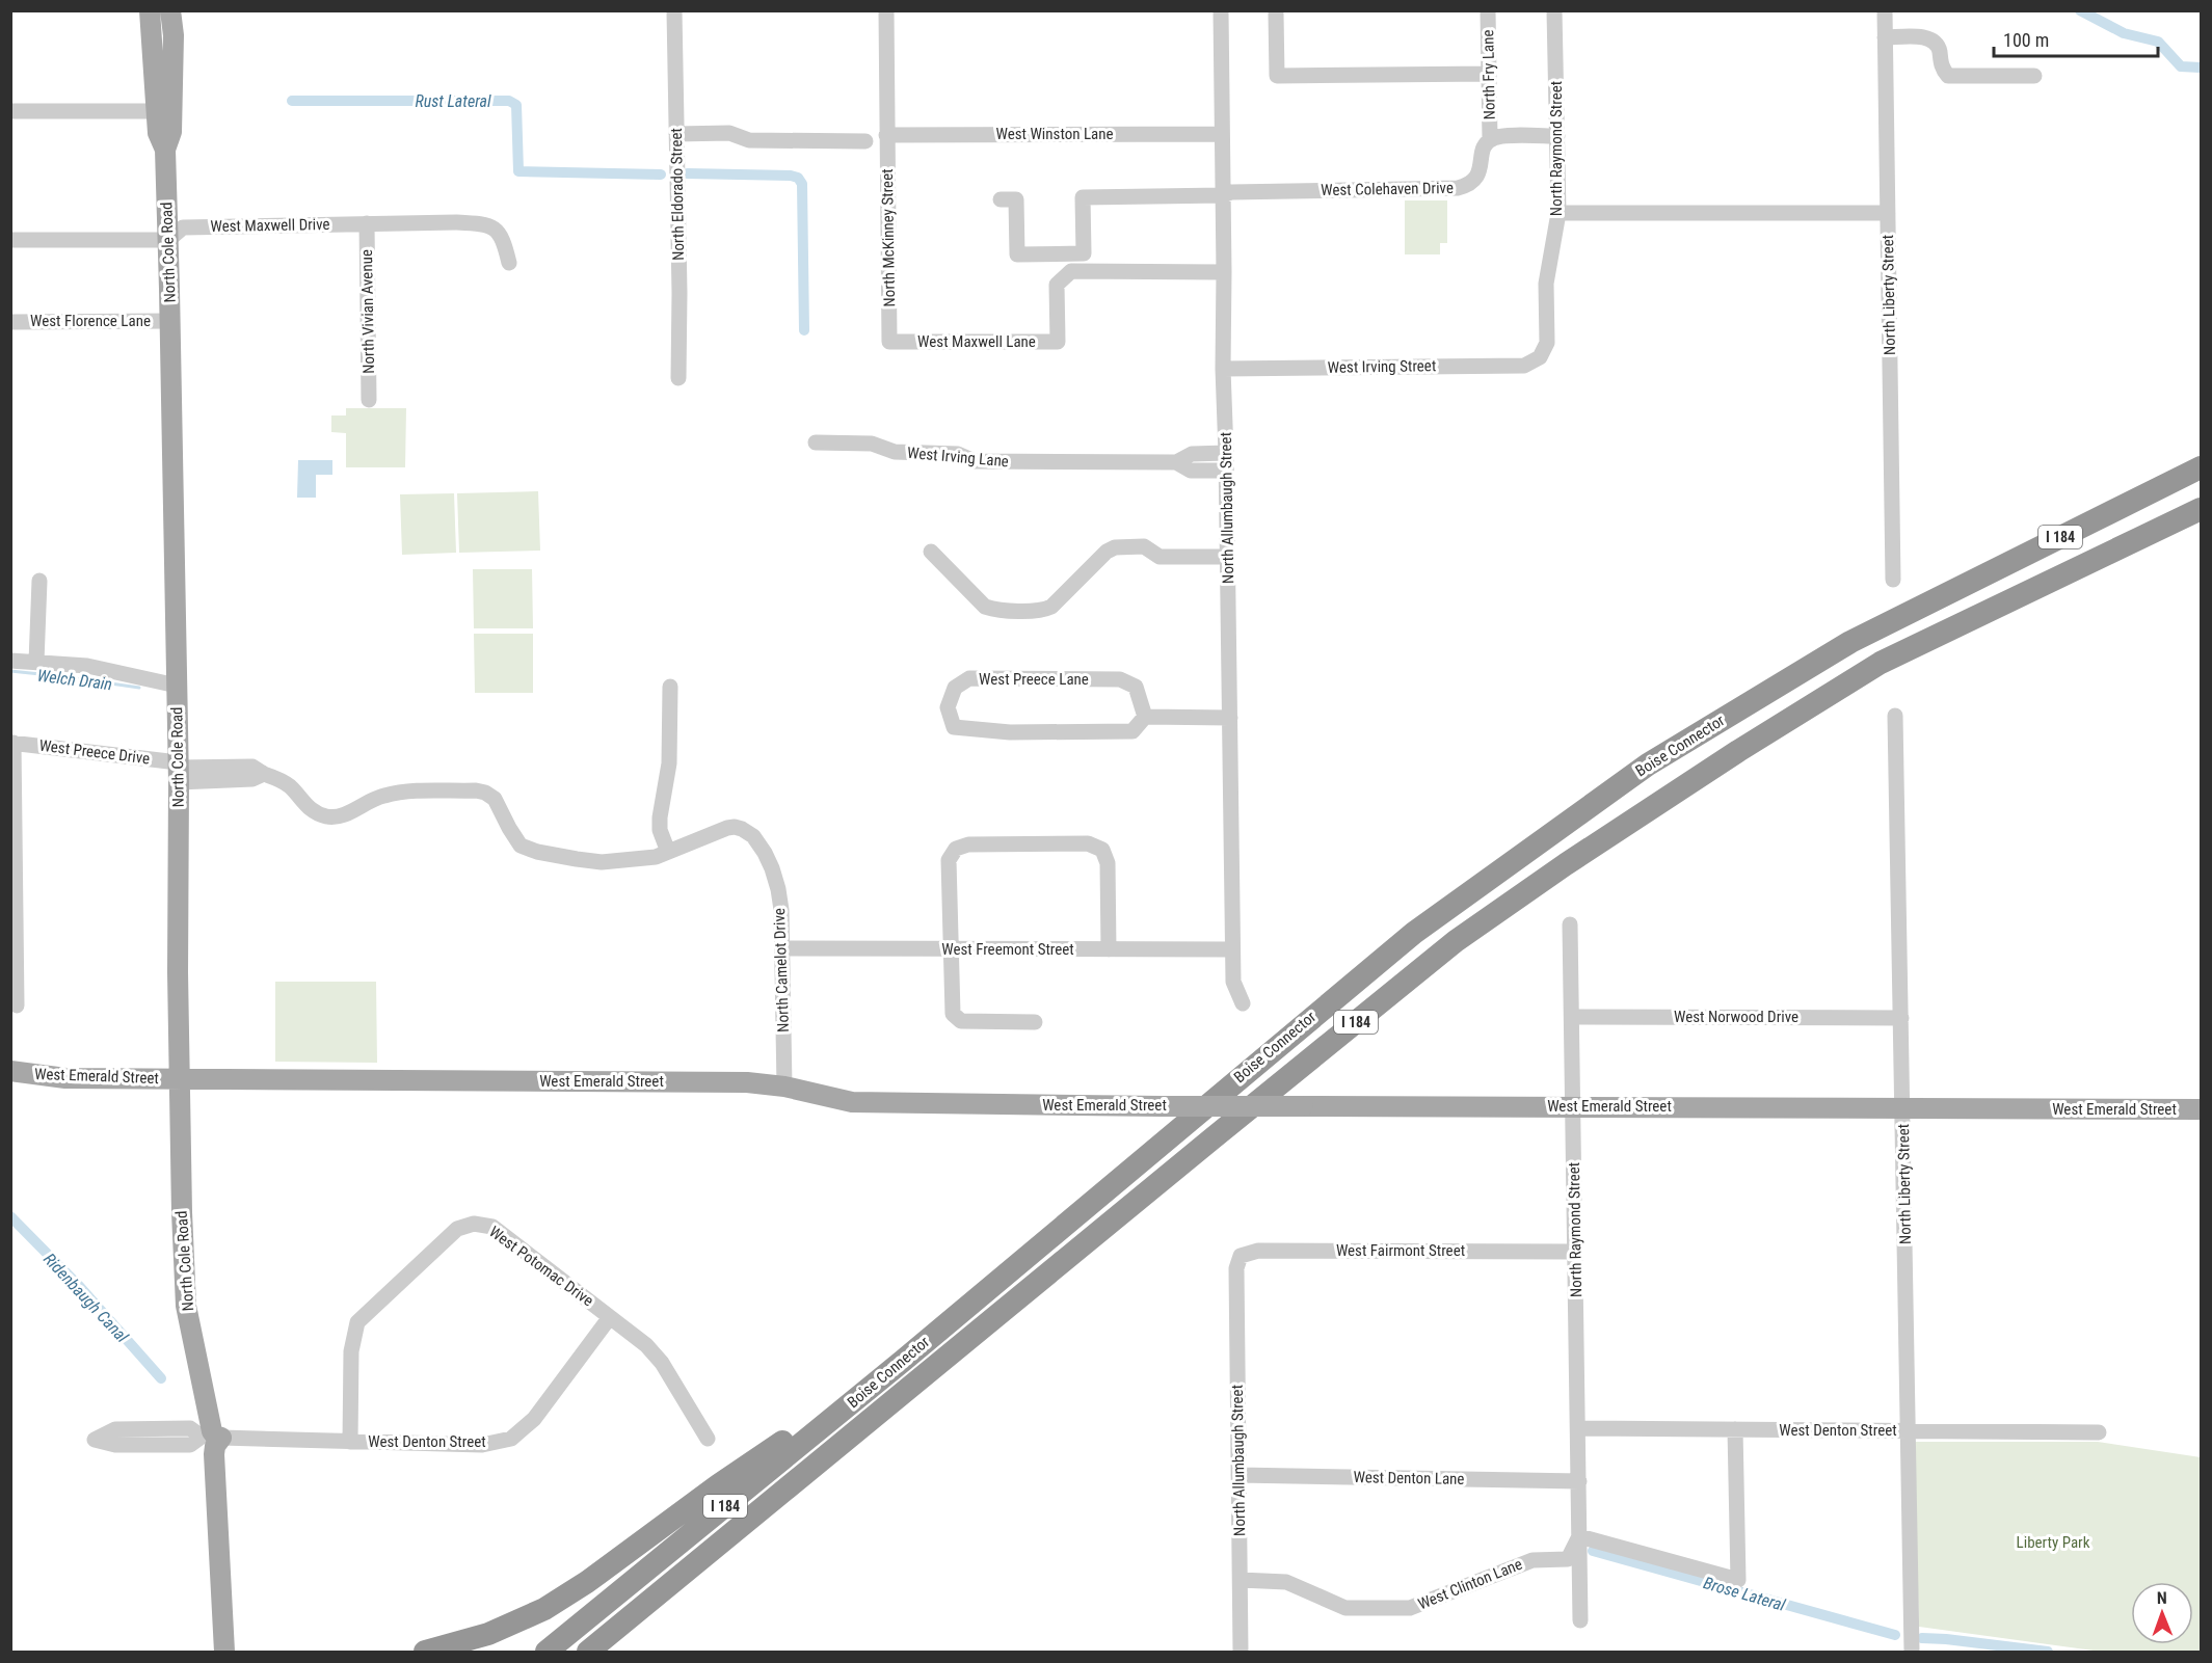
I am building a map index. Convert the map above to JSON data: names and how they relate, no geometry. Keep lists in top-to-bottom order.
{
  "streets": {
    "highway": ["I 184", "Boise Connector"],
    "main road": ["North Cole Road", "West Emerald Street"],
    "street": [
      "North Fry Lane",
      "West Winston Lane",
      "North Raymond Street",
      "West Colehaven Drive",
      "North Eldorado Street",
      "West Maxwell Drive",
      "North McKinney Street",
      "North Liberty Street",
      "North Vivian Avenue",
      "West Florence Lane",
      "West Maxwell Lane",
      "West Irving Street",
      "West Irving Lane",
      "North Allumbaugh Street",
      "West Preece Lane",
      "West Preece Drive",
      "West Freemont Street",
      "North Camelot Drive",
      "West Norwood Drive",
      "West Fairmont Street",
      "West Potomac Drive",
      "West Denton Street",
      "West Denton Lane",
      "West Clinton Lane"
    ]
  },
  "crossings": [
    ["North Fry Lane", "West Colehaven Drive"],
    ["West Winston Lane", "North McKinney Street"],
    ["West Winston Lane", "North Allumbaugh Street"],
    ["North Raymond Street", "West Irving Street"],
    ["North Raymond Street", "West Norwood Drive"],
    ["North Raymond Street", "West Emerald Street"],
    ["North Raymond Street", "West Fairmont Street"],
    ["North Raymond Street", "West Denton Street"],
    ["North Raymond Street", "West Denton Lane"],
    ["North Raymond Street", "West Clinton Lane"],
    ["West Colehaven Drive", "North Allumbaugh Street"],
    ["West Maxwell Drive", "North Cole Road"],
    ["West Maxwell Drive", "North Vivian Avenue"],
    ["North McKinney Street", "West Maxwell Lane"],
    ["North Cole Road", "West Florence Lane"],
    ["North Cole Road", "West Preece Drive"],
    ["North Cole Road", "West Emerald Street"],
    ["North Cole Road", "West Denton Street"],
    ["North Liberty Street", "West Norwood Drive"],
    ["North Liberty Street", "West Emerald Street"],
    ["North Liberty Street", "West Denton Street"],
    ["West Maxwell Lane", "North Allumbaugh Street"],
    ["West Irving Street", "North Allumbaugh Street"],
    ["West Irving Lane", "North Allumbaugh Street"],
    ["North Allumbaugh Street", "West Freemont Street"],
    ["North Allumbaugh Street", "West Fairmont Street"],
    ["North Allumbaugh Street", "West Denton Lane"],
    ["North Allumbaugh Street", "West Clinton Lane"],
    ["West Preece Drive", "North Camelot Drive"],
    ["West Freemont Street", "North Camelot Drive"],
    ["North Camelot Drive", "West Emerald Street"],
    ["West Potomac Drive", "West Denton Street"]
  ],
  "water": [
    "Rust Lateral",
    "Welch Drain",
    "Ridenbaugh Canal",
    "Brose Lateral"
  ],
  "parks": ["Liberty Park"],
  "scale_bar": "100 m",
  "north": "top"
}
